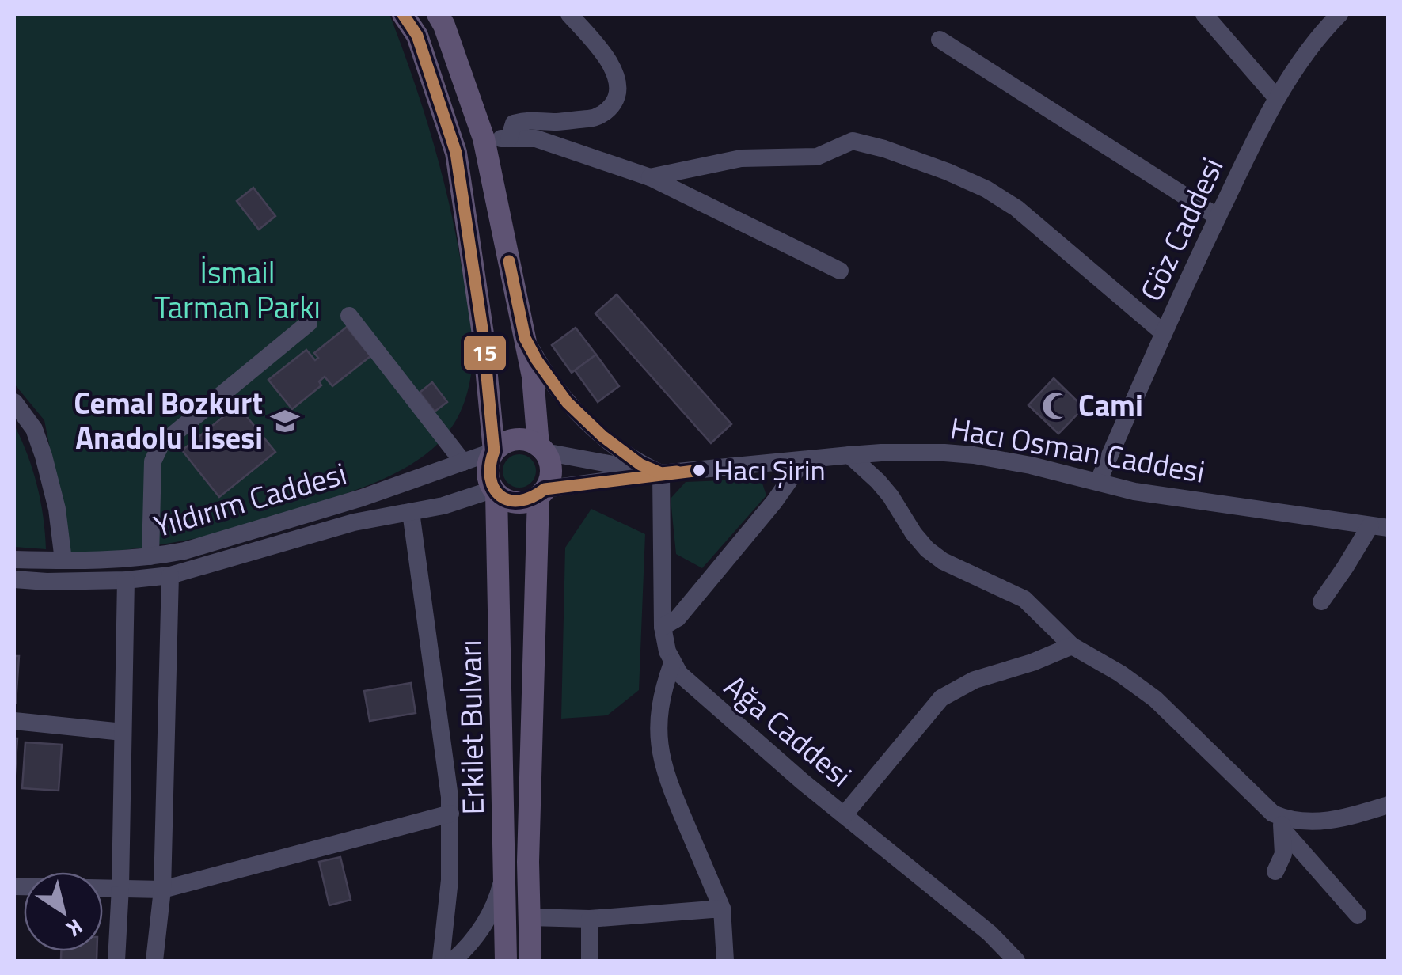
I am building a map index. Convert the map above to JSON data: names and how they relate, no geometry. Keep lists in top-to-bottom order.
{
  "streets": {
    "main road": ["Erkilet Bulvarı"],
    "street": [
      "Göz Caddesi",
      "Hacı Osman Caddesi",
      "Yıldırım Caddesi",
      "Ağa Caddesi"
    ]
  },
  "crossings": [
    ["Göz Caddesi", "Hacı Osman Caddesi"],
    ["Hacı Osman Caddesi", "Ağa Caddesi"],
    ["Yıldırım Caddesi", "Erkilet Bulvarı"]
  ],
  "parks": ["İsmail Tarman Parkı"],
  "places": {
    "mosque": ["Cami"],
    "school or university": ["Cemal Bozkurt Anadolu Lisesi"],
    "other": ["Hacı Şirin"]
  },
  "lines": ["transit line 15"],
  "north": "bottom right"
}
